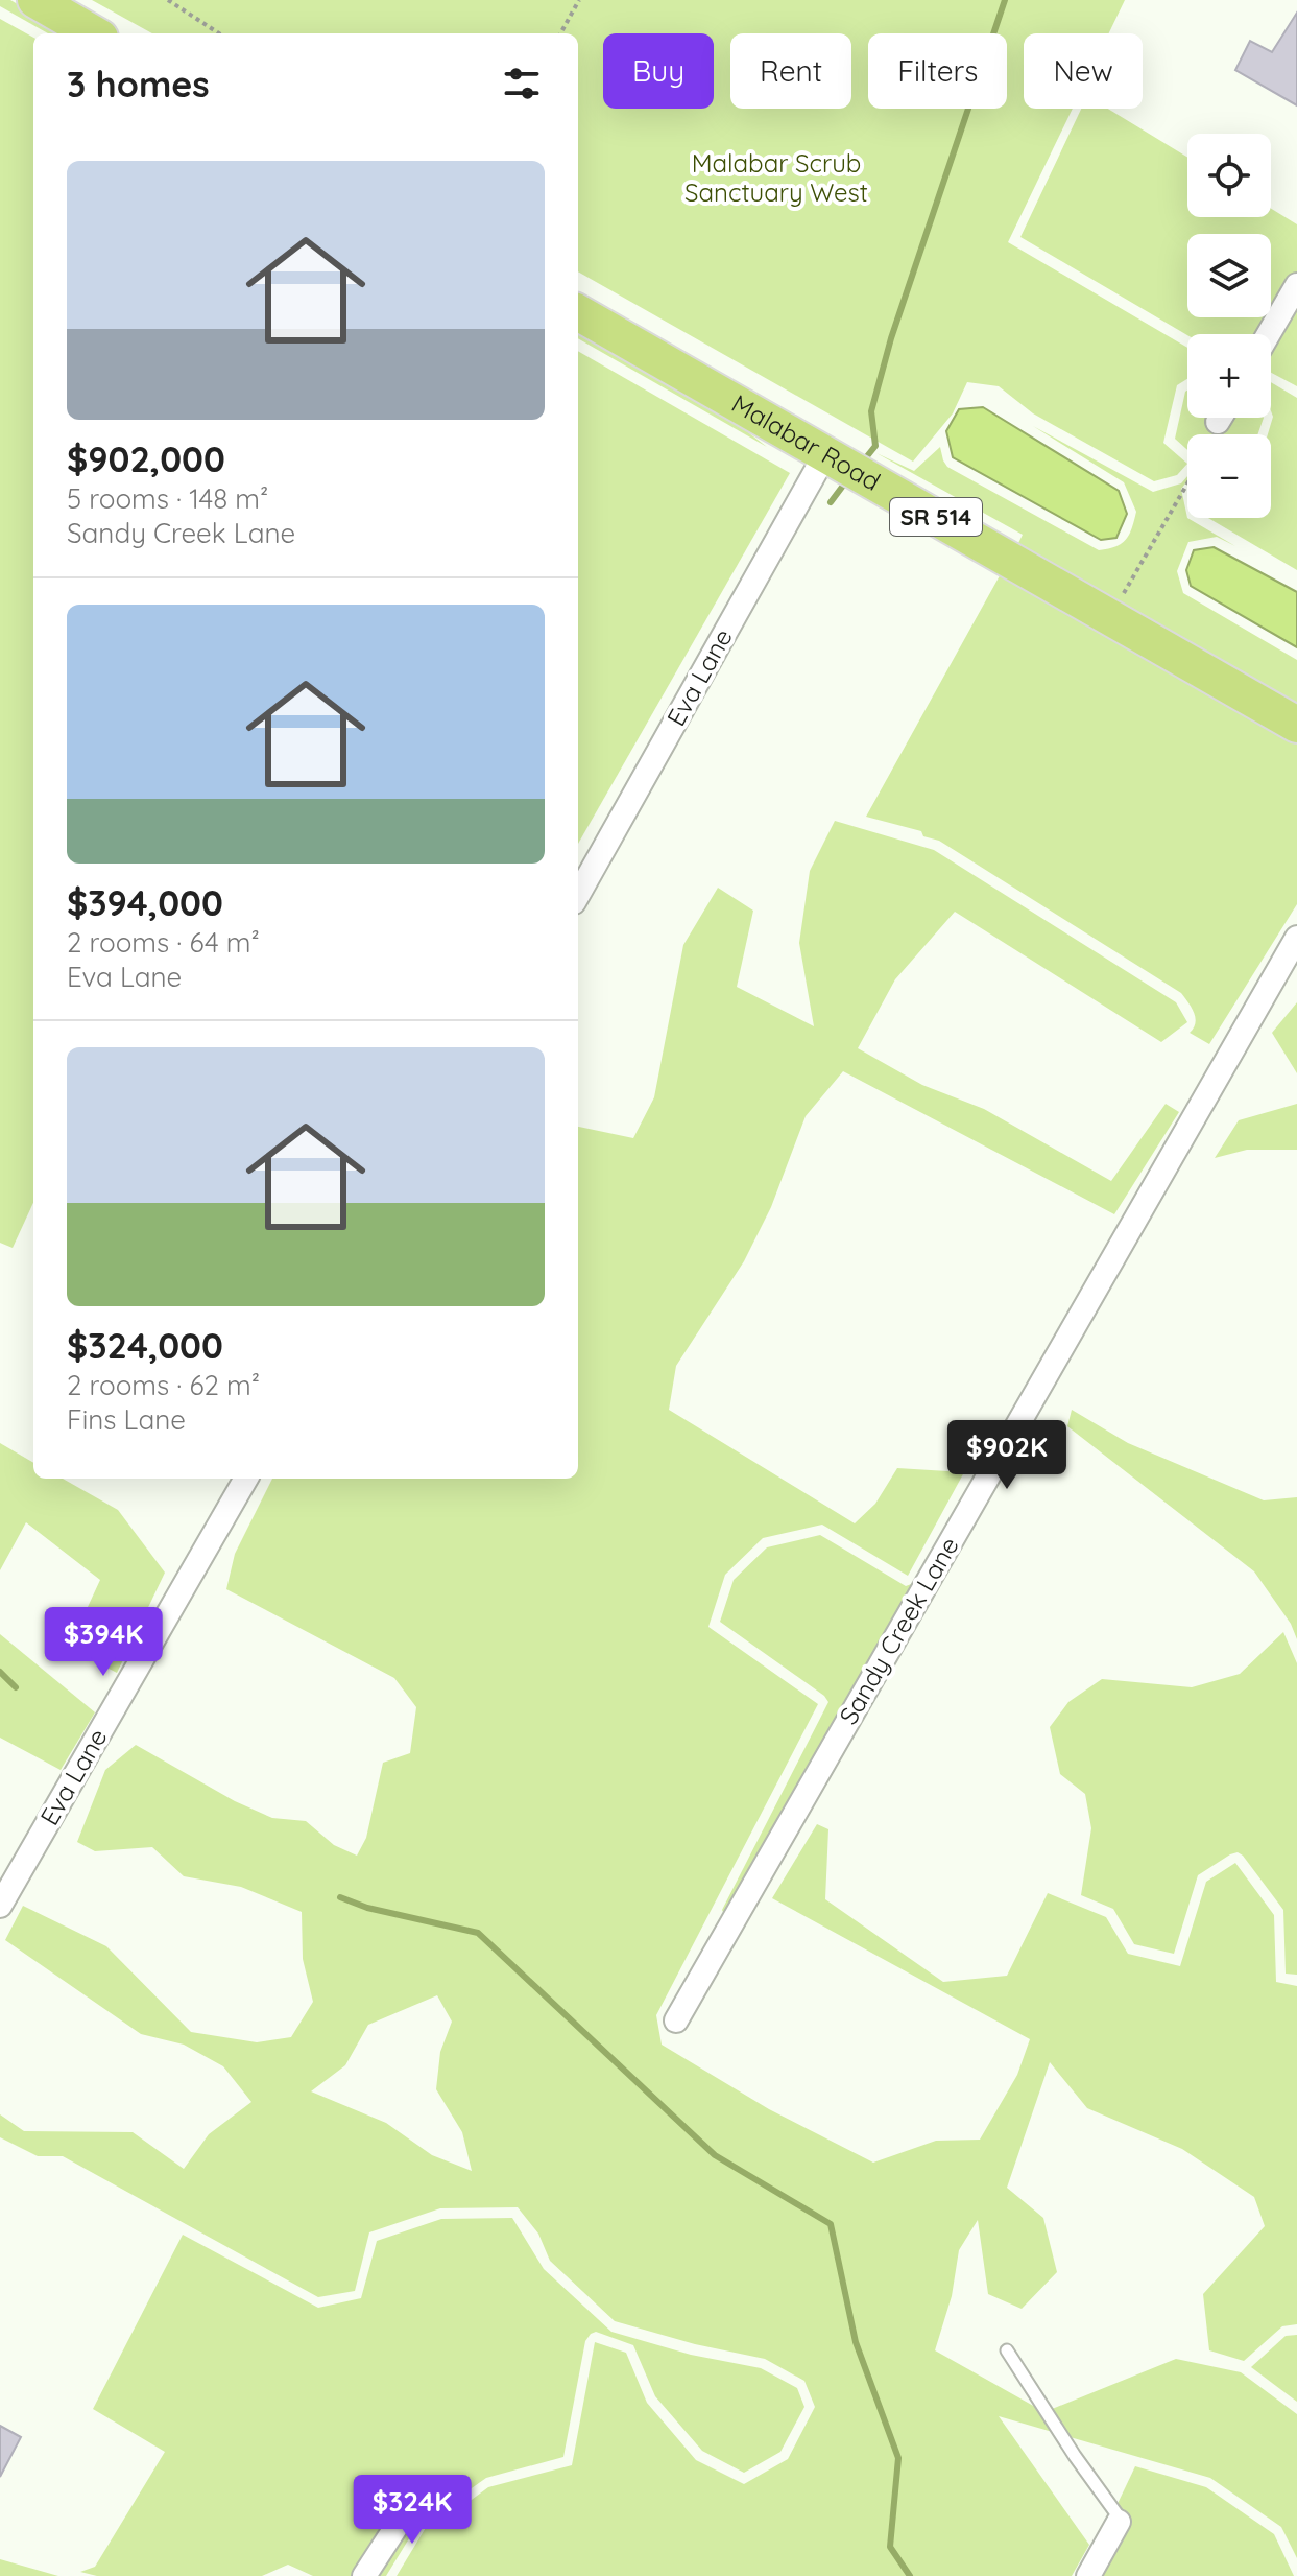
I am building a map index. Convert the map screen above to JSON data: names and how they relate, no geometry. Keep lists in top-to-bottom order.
{
  "streets": {
    "main road": ["Malabar Road", "SR 514"],
    "street": ["Eva Lane", "Sandy Creek Lane"]
  },
  "crossings": [
    ["Malabar Road", "Eva Lane"]
  ],
  "parks": ["Malabar Scrub Sanctuary West"],
  "page": {
    "chip": [
      "Buy",
      "Rent",
      "Filters",
      "New"
    ],
    "heading": "3 homes",
    "map_buttons": ["+", "−"],
    "list": [
      {
        "name": "$902,000",
        "note": "5 rooms · 148 m² · Sandy Creek Lane"
      },
      {
        "name": "$394,000",
        "note": "2 rooms · 64 m² · Eva Lane"
      },
      {
        "name": "$324,000",
        "note": "2 rooms · 62 m² · Fins Lane"
      }
    ],
    "price": ["$902K", "$394K", "$324K"]
  }
}
